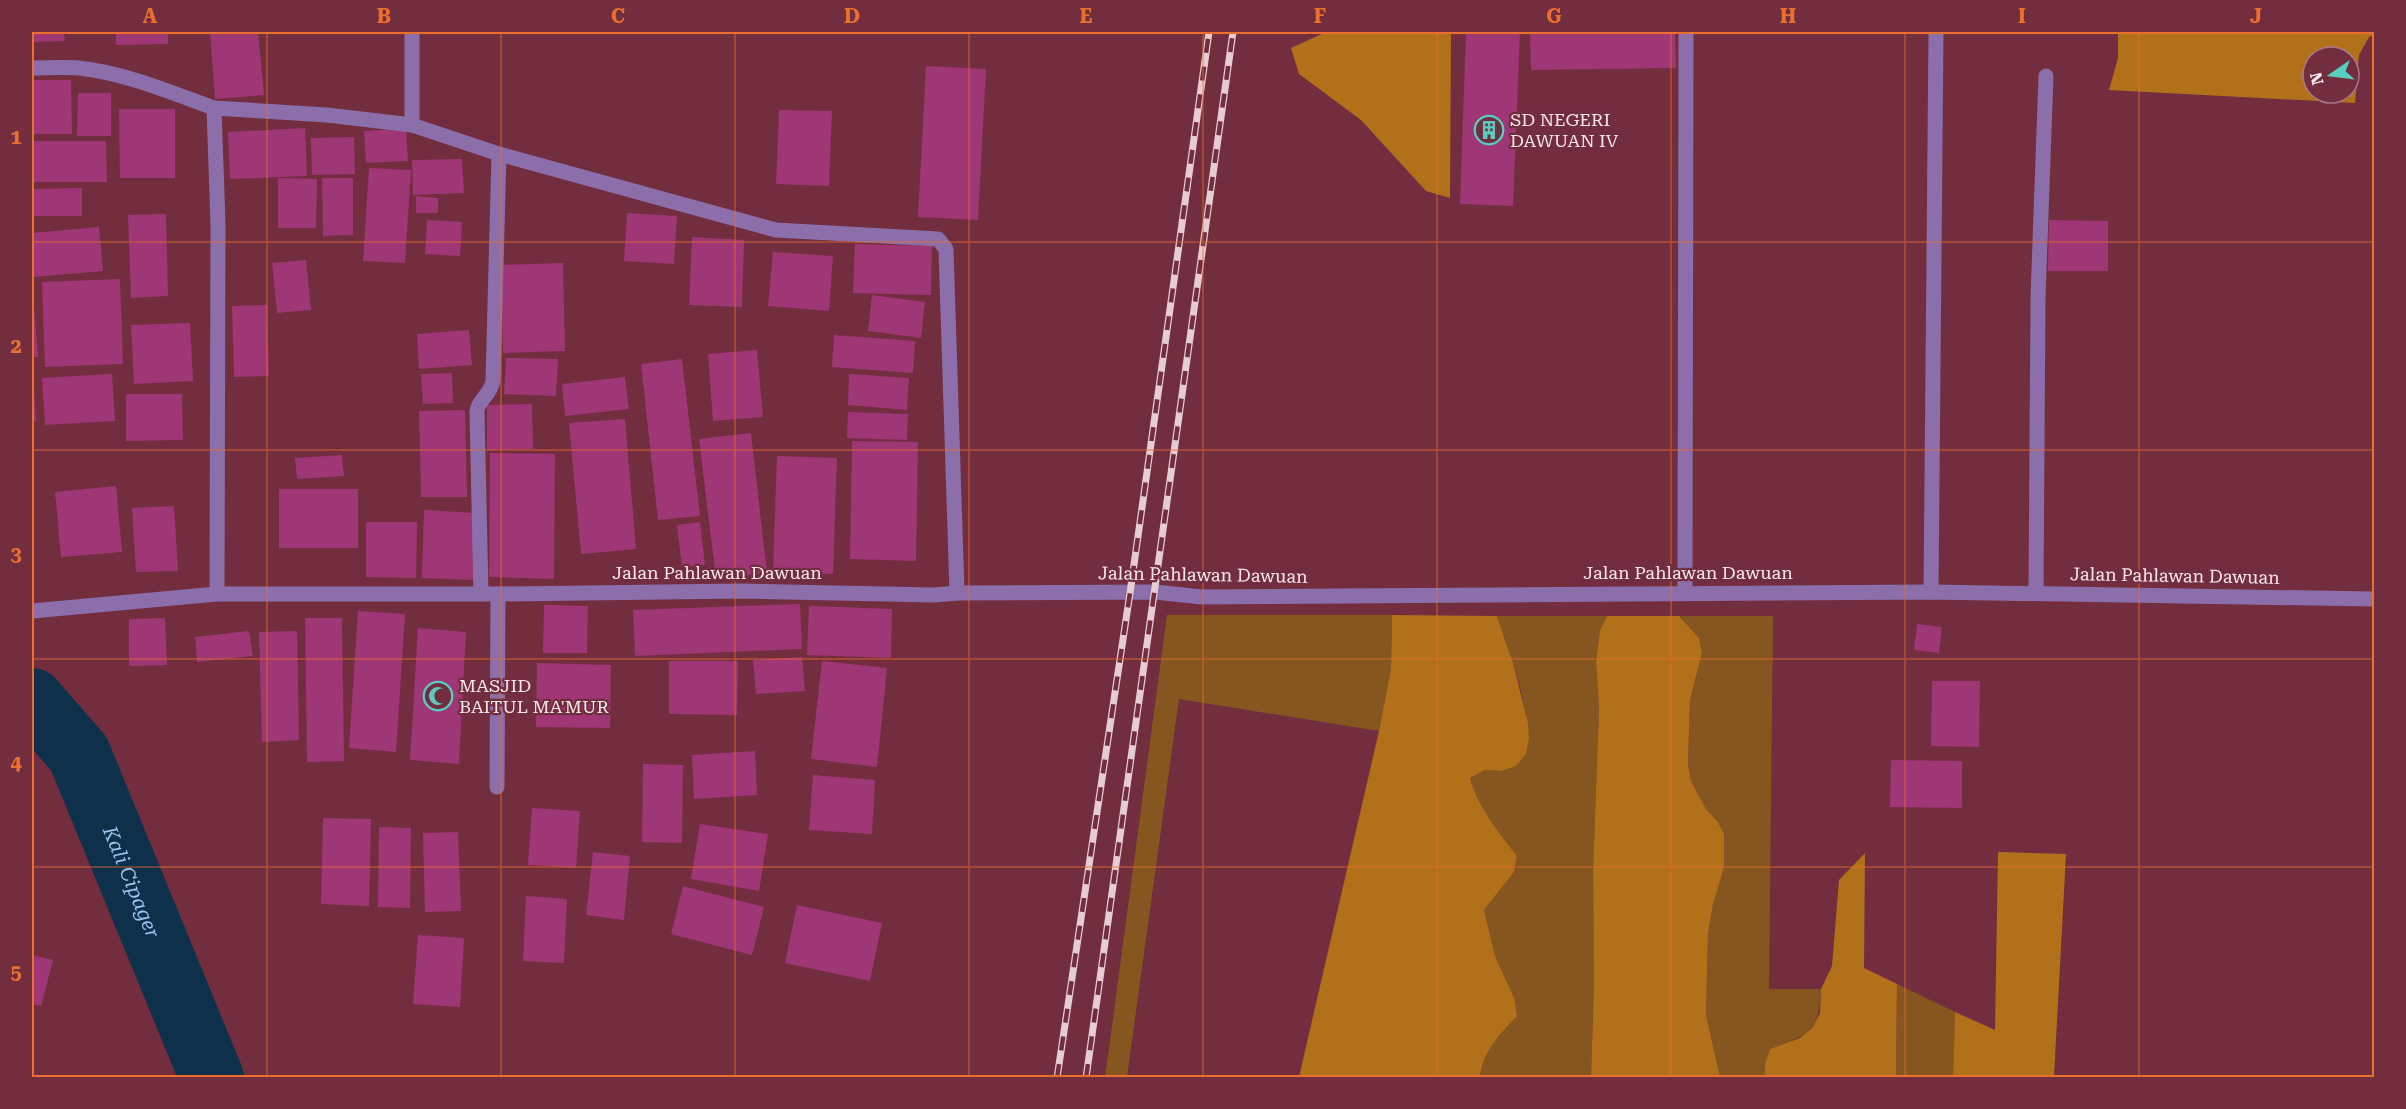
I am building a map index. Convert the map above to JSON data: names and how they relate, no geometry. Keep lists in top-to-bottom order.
{
  "streets": {
    "street": ["Jalan Pahlawan Dawuan"]
  },
  "water": ["Kali Cipager"],
  "places": {
    "building": ["SD NEGERI DAWUAN IV"],
    "mosque": ["MASJID BAITUL MA'MUR"]
  },
  "north": "left",
  "grid": {
    "columns": [
      "A",
      "B",
      "C",
      "D",
      "E",
      "F",
      "G",
      "H",
      "I",
      "J"
    ],
    "rows": [
      "1",
      "2",
      "3",
      "4",
      "5"
    ]
  }
}
